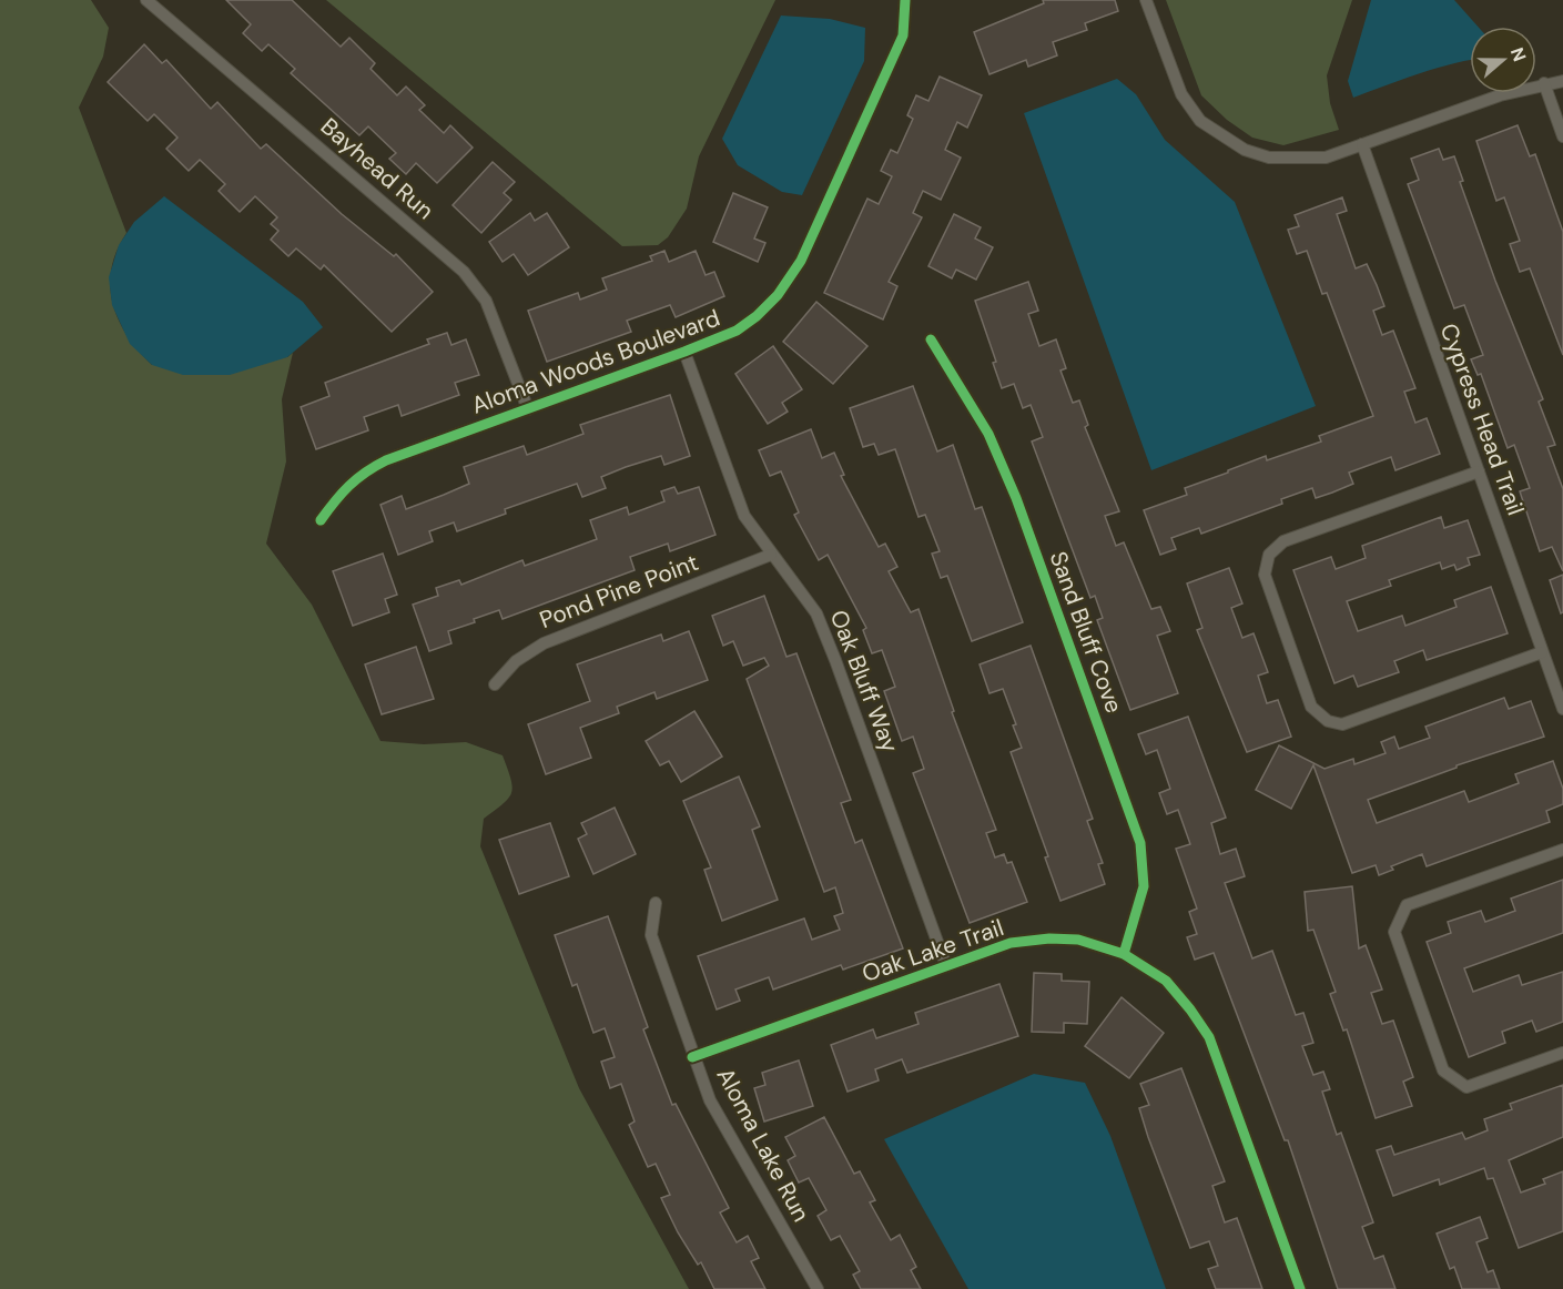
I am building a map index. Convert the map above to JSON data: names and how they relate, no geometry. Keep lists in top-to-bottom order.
{
  "streets": {
    "street": [
      "Bayhead Run",
      "Aloma Woods Boulevard",
      "Cypress Head Trail",
      "Pond Pine Point",
      "Sand Bluff Cove",
      "Oak Bluff Way",
      "Oak Lake Trail",
      "Aloma Lake Run"
    ]
  },
  "crossings": [
    ["Bayhead Run", "Aloma Woods Boulevard"],
    ["Aloma Woods Boulevard", "Oak Bluff Way"],
    ["Pond Pine Point", "Oak Bluff Way"],
    ["Sand Bluff Cove", "Oak Lake Trail"],
    ["Oak Bluff Way", "Oak Lake Trail"],
    ["Oak Lake Trail", "Aloma Lake Run"]
  ],
  "north": "right"
}
